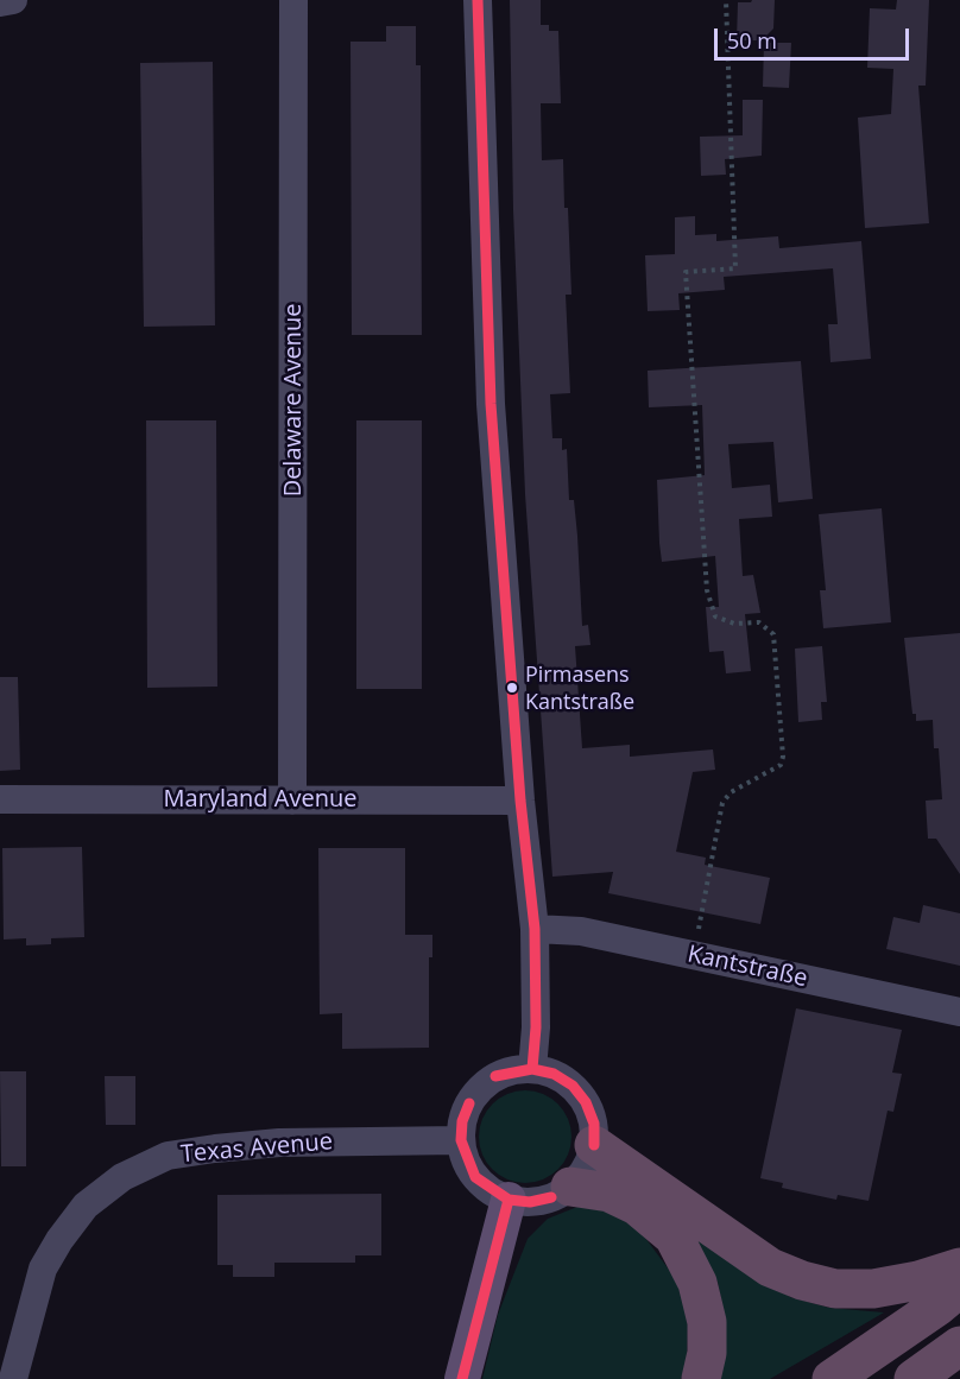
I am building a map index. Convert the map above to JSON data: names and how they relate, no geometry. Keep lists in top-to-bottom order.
{
  "streets": {
    "street": [
      "Delaware Avenue",
      "Maryland Avenue",
      "Kantstraße",
      "Texas Avenue"
    ]
  },
  "crossings": [
    ["Delaware Avenue", "Maryland Avenue"]
  ],
  "places": ["Pirmasens Kantstraße"],
  "scale_bar": "50 m"
}
